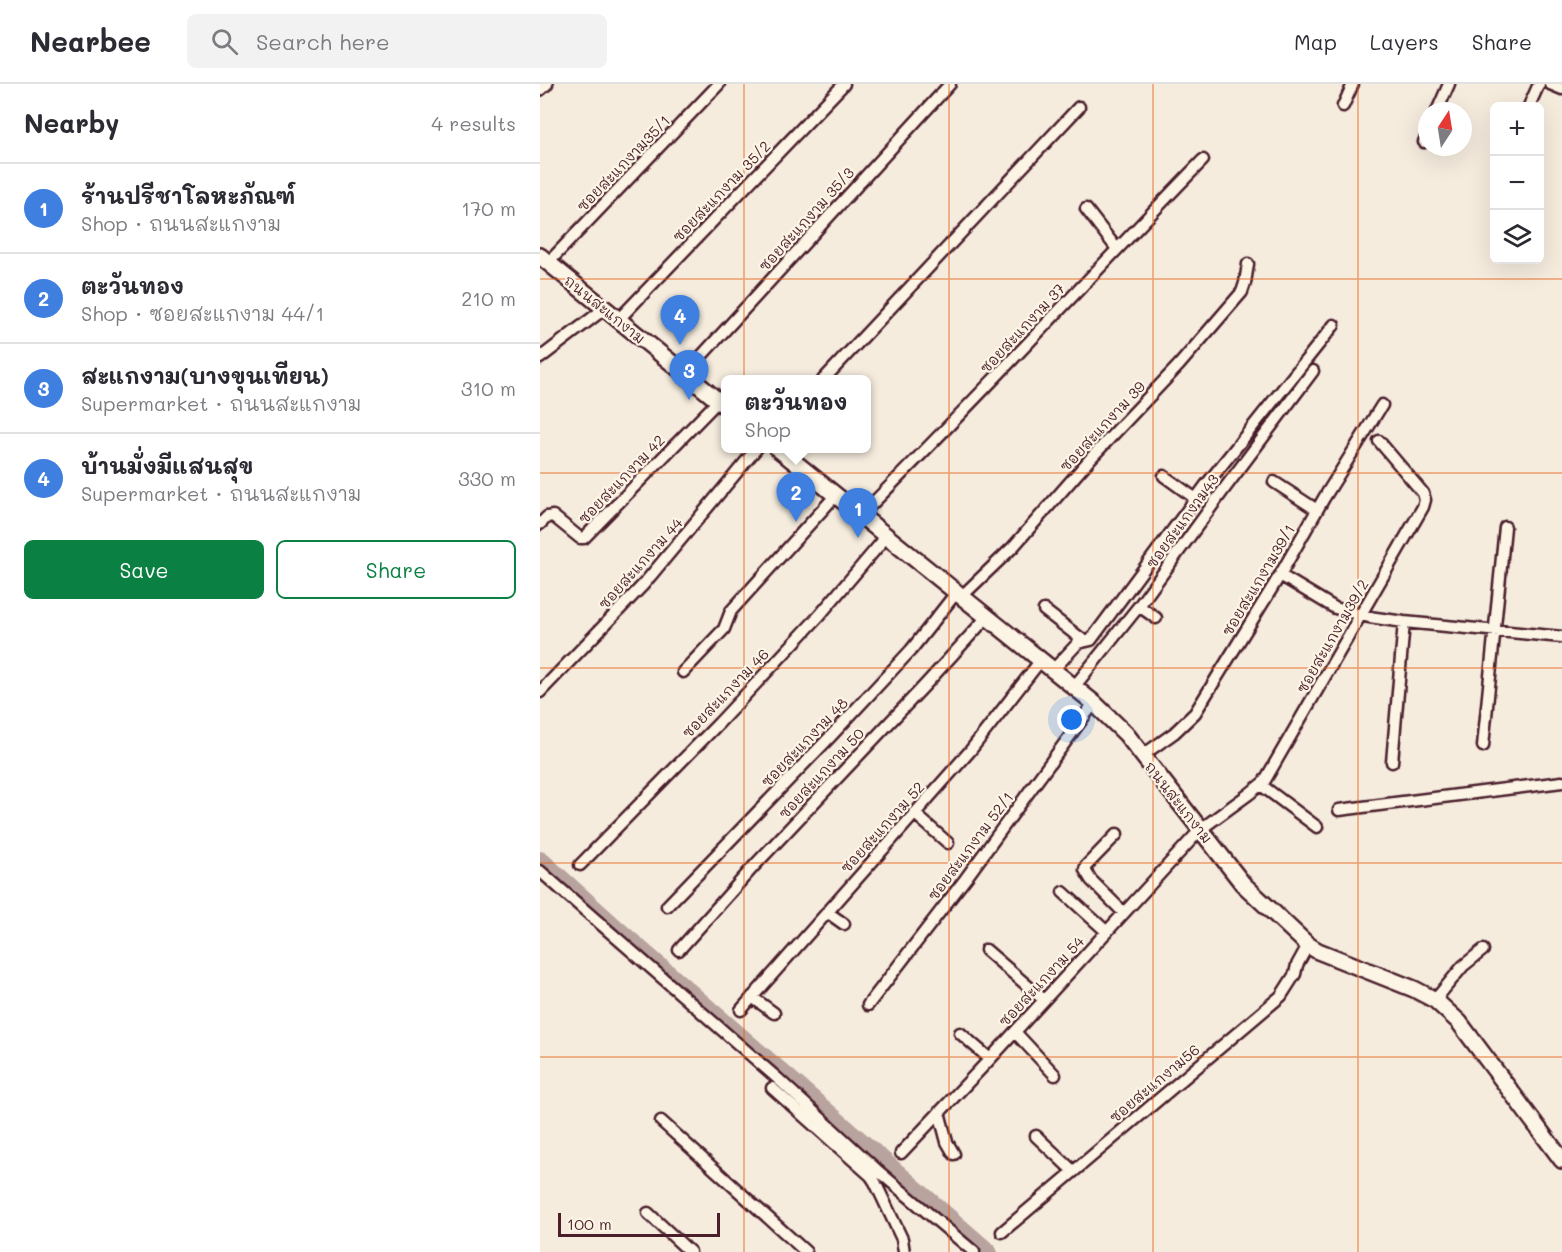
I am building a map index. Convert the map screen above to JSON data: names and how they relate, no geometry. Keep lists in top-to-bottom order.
{
  "streets": {
    "street": [
      "ซอยสะแกงาม35/1",
      "ซอยสะแกงาม 35/2",
      "ซอยสะแกงาม 35/3",
      "ถนนสะแกงาม",
      "ซอยสะแกงาม 37",
      "ซอยสะแกงาม 39",
      "ซอยสะแกงาม 42",
      "ซอยสะแกงาม43",
      "ซอยสะแกงาม 44",
      "ซอยสะแกงาม39/1",
      "ซอยสะแกงาม39/2",
      "ซอยสะแกงาม 46",
      "ซอยสะแกงาม 48",
      "ซอยสะแกงาม 50",
      "ซอยสะแกงาม 52",
      "ซอยสะแกงาม 52/1",
      "ซอยสะแกงาม 54",
      "ซอยสะแกงาม56"
    ]
  },
  "crossings": [
    ["ซอยสะแกงาม35/1", "ถนนสะแกงาม"],
    ["ซอยสะแกงาม 35/2", "ถนนสะแกงาม"],
    ["ซอยสะแกงาม 35/3", "ถนนสะแกงาม"],
    ["ถนนสะแกงาม", "ซอยสะแกงาม 37"],
    ["ถนนสะแกงาม", "ซอยสะแกงาม 39"],
    ["ถนนสะแกงาม", "ซอยสะแกงาม43"],
    ["ถนนสะแกงาม", "ซอยสะแกงาม39/1"],
    ["ถนนสะแกงาม", "ซอยสะแกงาม39/2"],
    ["ถนนสะแกงาม", "ซอยสะแกงาม 46"],
    ["ถนนสะแกงาม", "ซอยสะแกงาม 48"],
    ["ถนนสะแกงาม", "ซอยสะแกงาม 50"],
    ["ถนนสะแกงาม", "ซอยสะแกงาม 52"],
    ["ถนนสะแกงาม", "ซอยสะแกงาม 52/1"],
    ["ถนนสะแกงาม", "ซอยสะแกงาม 54"],
    ["ถนนสะแกงาม", "ซอยสะแกงาม56"],
    ["ซอยสะแกงาม 39", "ซอยสะแกงาม 48"],
    ["ซอยสะแกงาม39/2", "ซอยสะแกงาม 54"]
  ],
  "scale_bar": "100 m",
  "north": "top",
  "page": {
    "header": "Nearbee",
    "search": "Search here",
    "nav": ["Map", "Layers", "Share"],
    "heading": ["Nearby", "4 results"],
    "map_buttons": ["+", "−"],
    "list": [
      {
        "mark": "1",
        "name": "ร้านปรีชาโลหะภัณฑ์",
        "note": "Shop · ถนนสะแกงาม",
        "value": "170 m"
      },
      {
        "mark": "2",
        "name": "ตะวันทอง",
        "note": "Shop · ซอยสะแกงาม 44/1",
        "value": "210 m"
      },
      {
        "mark": "3",
        "name": "สะแกงาม(บางขุนเทียน)",
        "note": "Supermarket · ถนนสะแกงาม",
        "value": "310 m"
      },
      {
        "mark": "4",
        "name": "บ้านมั่งมีแสนสุข",
        "note": "Supermarket · ถนนสะแกงาม",
        "value": "330 m"
      }
    ],
    "pins": [
      "4",
      "3",
      "2",
      "1"
    ],
    "popup": ["ตะวันทอง", "Shop"],
    "buttons": ["Save", "Share"],
    "scale": "100 m"
  }
}
